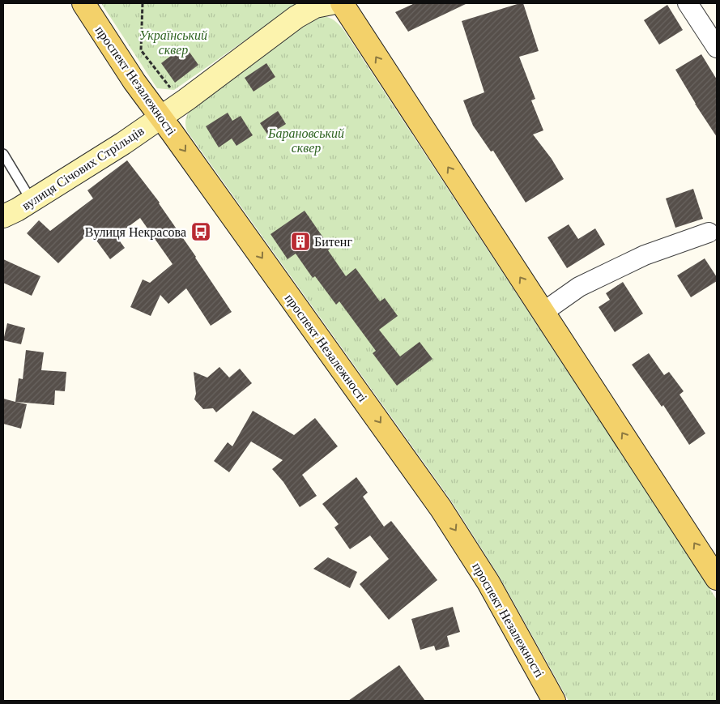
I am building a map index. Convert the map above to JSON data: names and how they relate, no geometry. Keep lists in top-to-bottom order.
{
  "streets": {
    "main road": ["проспект Незалежності", "вулиця Січових Стрільців"]
  },
  "crossings": [
    ["проспект Незалежності", "вулиця Січових Стрільців"]
  ],
  "parks": ["Український сквер", "Барановський сквер"],
  "places": {
    "bus stop": ["Вулиця Некрасова"],
    "building": ["Битенг"]
  }
}
